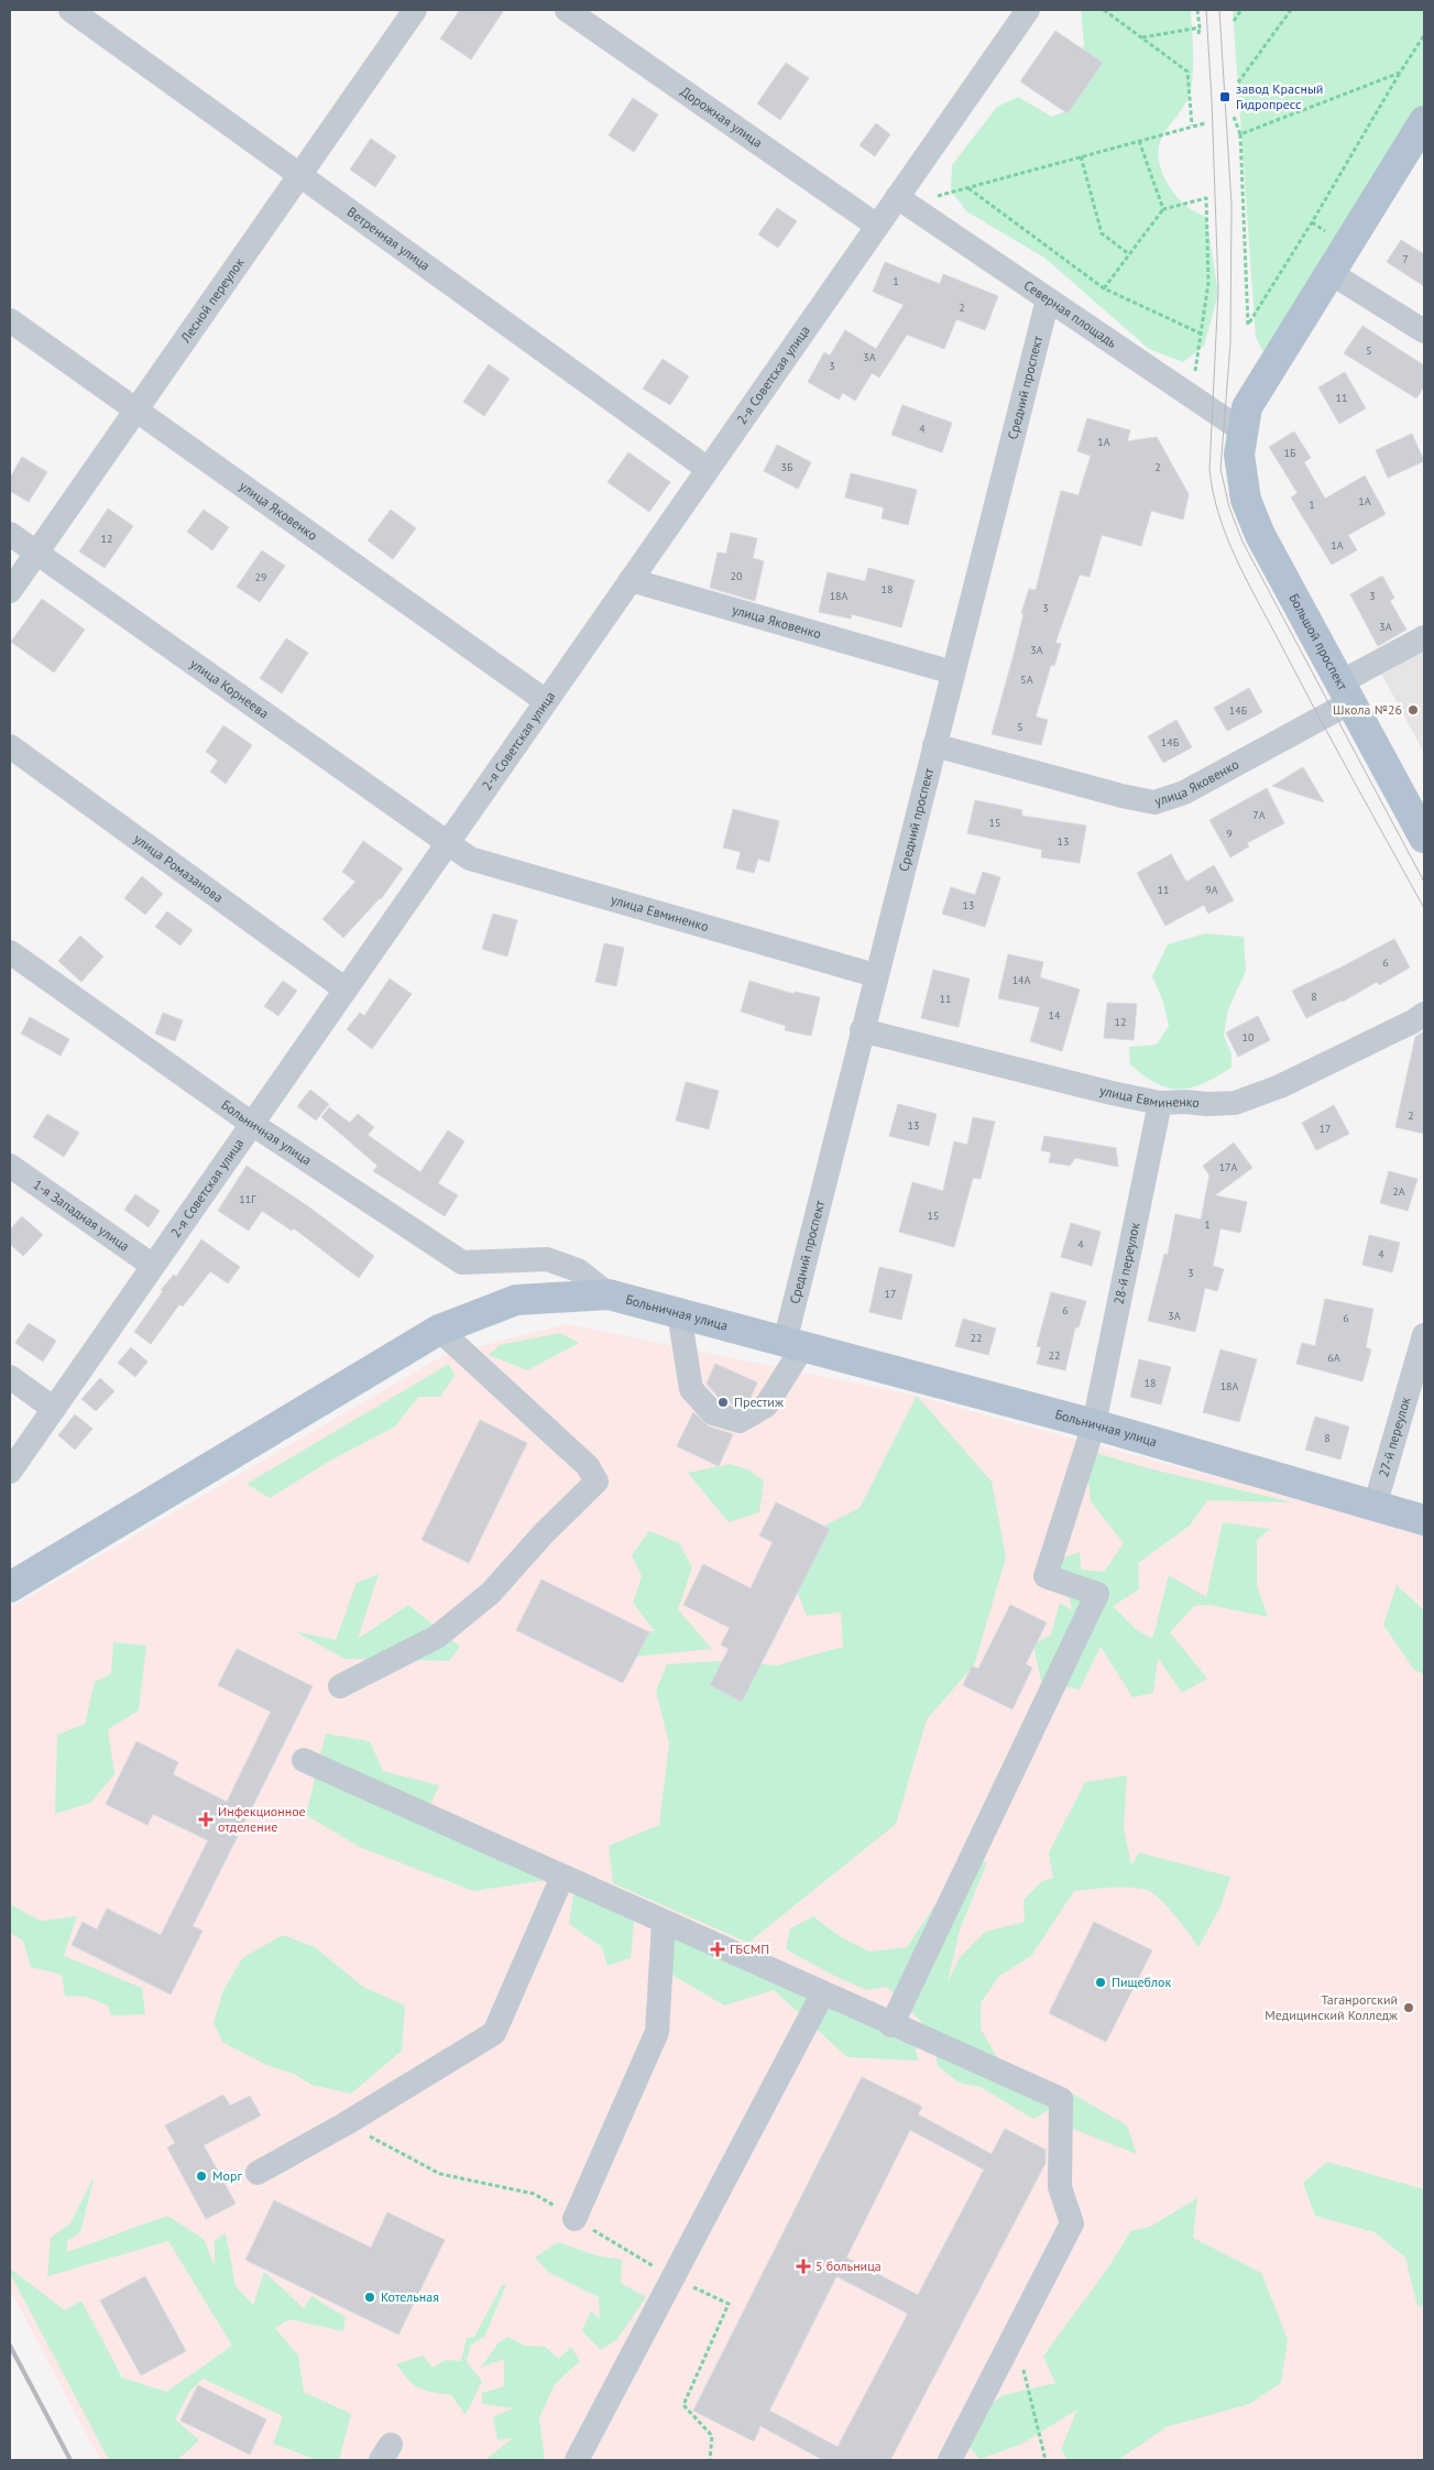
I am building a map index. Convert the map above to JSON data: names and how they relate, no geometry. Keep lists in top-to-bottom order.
{
  "streets": {
    "main road": ["Большой проспект", "Больничная улица"],
    "street": [
      "Дорожная улица",
      "Ветренная улица",
      "Лесной переулок",
      "Северная площадь",
      "2-я Советская улица",
      "Средний проспект",
      "улица Яковенко",
      "улица Корнеева",
      "улица Ромазанова",
      "улица Евминенко",
      "1-я Западная улица",
      "28-й переулок",
      "27-й переулок"
    ]
  },
  "crossings": [
    ["Дорожная улица", "2-я Советская улица"],
    ["Ветренная улица", "Лесной переулок"],
    ["Ветренная улица", "2-я Советская улица"],
    ["Лесной переулок", "улица Яковенко"],
    ["Лесной переулок", "улица Корнеева"],
    ["Северная площадь", "2-я Советская улица"],
    ["Северная площадь", "Средний проспект"],
    ["Северная площадь", "Большой проспект"],
    ["2-я Советская улица", "улица Яковенко"],
    ["2-я Советская улица", "улица Корнеева"],
    ["2-я Советская улица", "улица Ромазанова"],
    ["2-я Советская улица", "улица Евминенко"],
    ["2-я Советская улица", "Больничная улица"],
    ["2-я Советская улица", "1-я Западная улица"],
    ["Средний проспект", "улица Яковенко"],
    ["Средний проспект", "улица Евминенко"],
    ["Средний проспект", "Больничная улица"],
    ["улица Яковенко", "Большой проспект"],
    ["улица Корнеева", "улица Евминенко"],
    ["улица Евминенко", "28-й переулок"],
    ["Больничная улица", "28-й переулок"],
    ["Больничная улица", "27-й переулок"]
  ],
  "places": {
    "transit": ["завод Красный Гидропресс"],
    "other": [
      "Школа №26",
      "Престиж",
      "Пищеблок",
      "Таганрогский Медицинский Колледж",
      "Морг",
      "Котельная"
    ],
    "health": ["Инфекционное отделение", "ГБСМП", "5 больница"]
  },
  "house_numbers": [
    "7",
    "1",
    "2",
    "5",
    "3А",
    "3",
    "11",
    "4",
    "1А",
    "1Б",
    "3Б",
    "2",
    "1А",
    "1",
    "12",
    "1А",
    "20",
    "29",
    "18",
    "18А",
    "3",
    "3",
    "3А",
    "3А",
    "5А",
    "14Б",
    "5",
    "14Б",
    "7А",
    "15",
    "9",
    "13",
    "11",
    "9А",
    "13",
    "6",
    "14А",
    "8",
    "11",
    "14",
    "12",
    "10",
    "2",
    "13",
    "17",
    "17А",
    "2А",
    "11Г",
    "15",
    "1",
    "4",
    "4",
    "3",
    "17",
    "6",
    "3А",
    "6",
    "22",
    "22",
    "6А",
    "18",
    "18А",
    "8"
  ]
}
